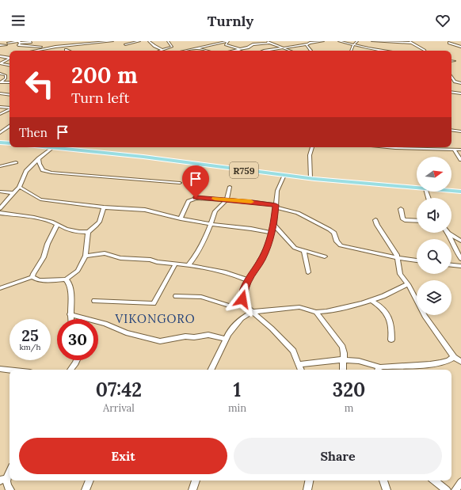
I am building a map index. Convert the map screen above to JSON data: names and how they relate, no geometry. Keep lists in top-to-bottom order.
{
  "streets": {
    "main road": ["R759"]
  },
  "districts": ["VIKONGORO"],
  "north": "right",
  "page": {
    "header": "Turnly",
    "turn": ["200 m", "Turn left"],
    "then": "Then",
    "speed": "25 km/h",
    "limit": "30",
    "eta": [
      "07:42",
      "Arrival",
      "1",
      "min",
      "320",
      "m"
    ],
    "buttons": ["Exit", "Share"]
  }
}
